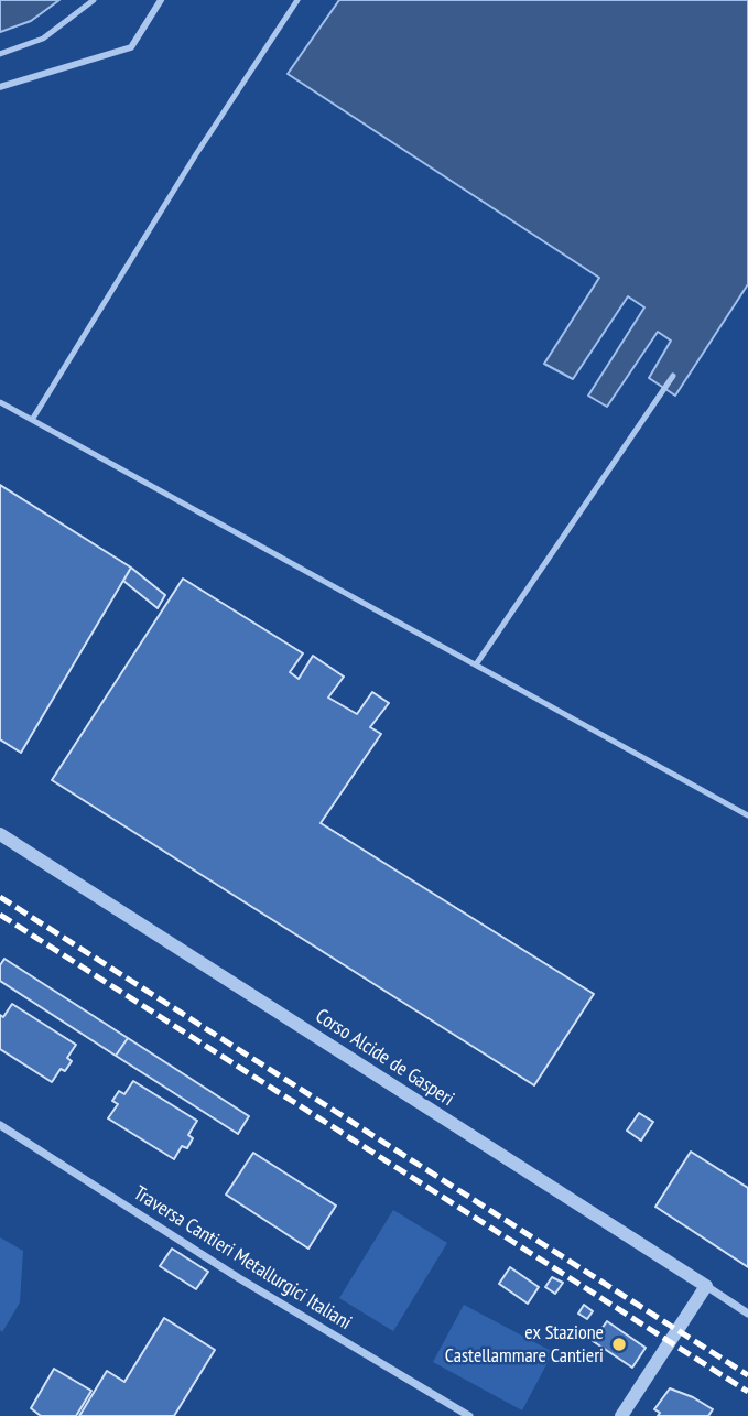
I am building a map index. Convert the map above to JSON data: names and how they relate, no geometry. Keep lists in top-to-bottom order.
{
  "streets": {
    "street": ["Corso Alcide de Gasperi", "Traversa Cantieri Metallurgici Italiani"]
  },
  "places": ["ex Stazione Castellammare Cantieri"]
}
